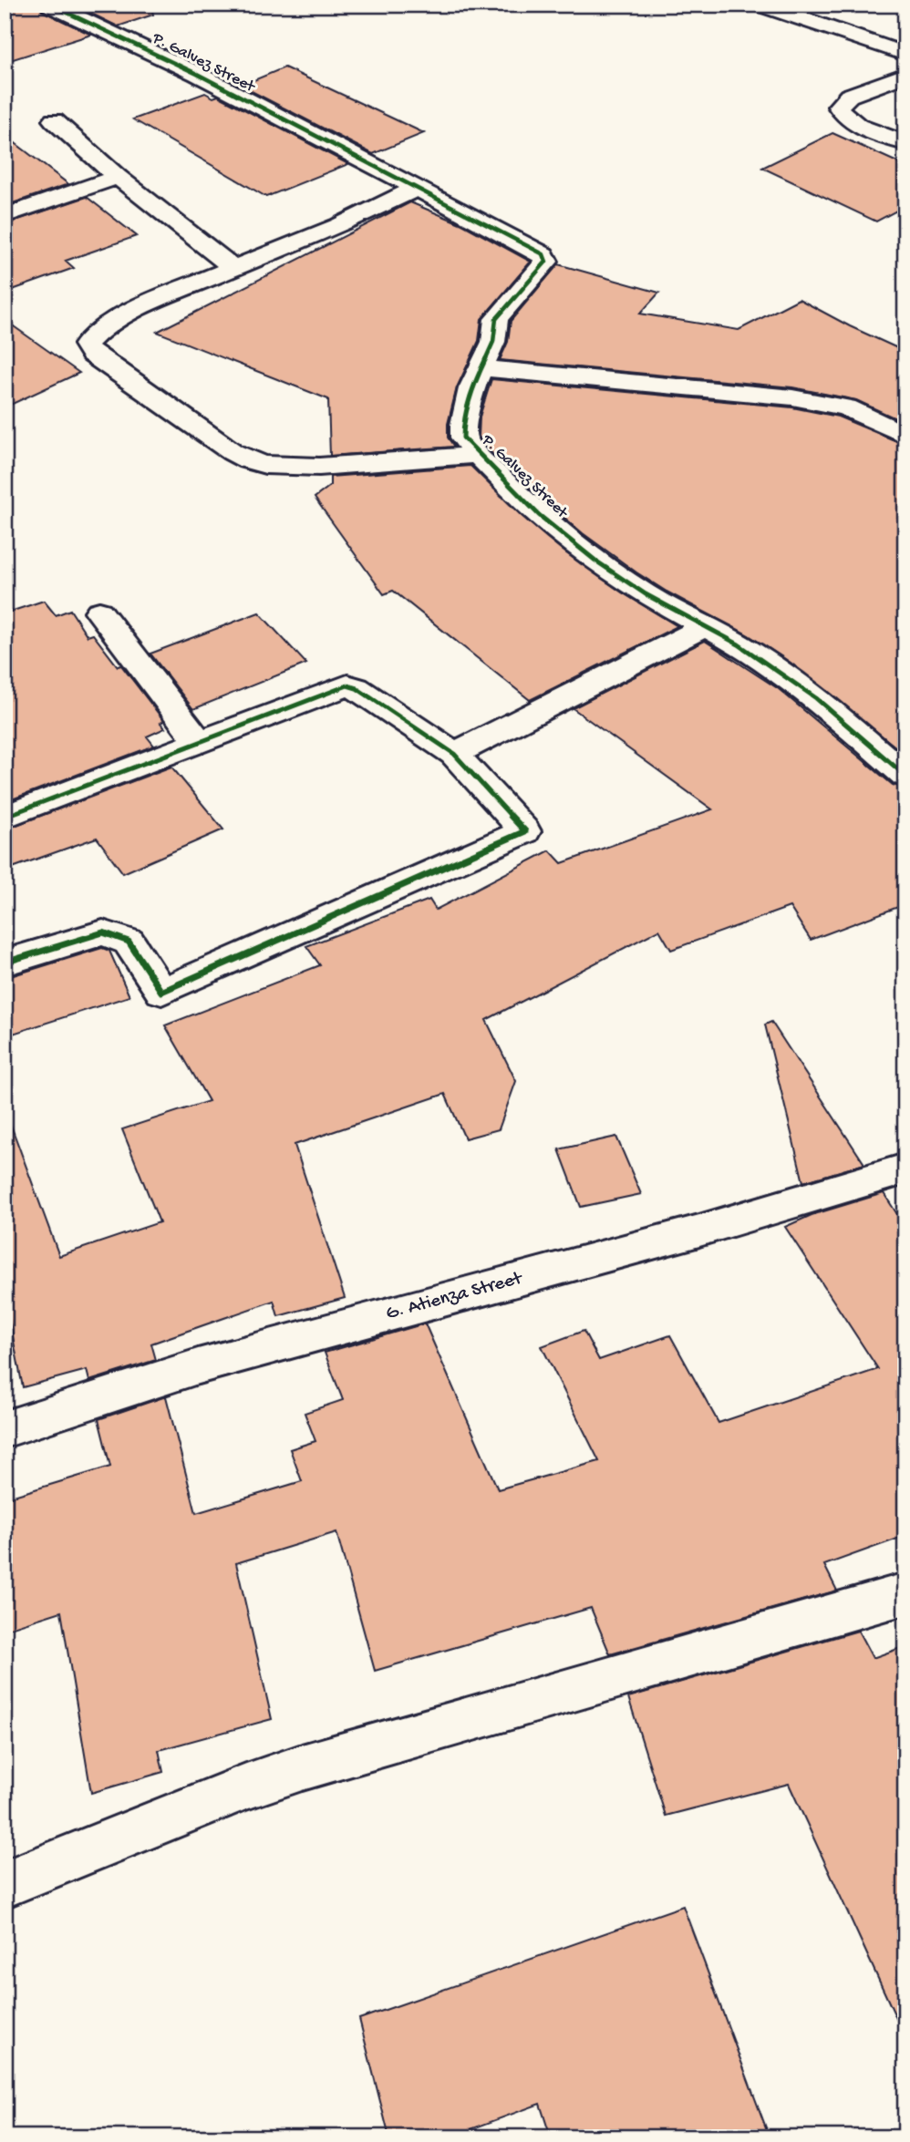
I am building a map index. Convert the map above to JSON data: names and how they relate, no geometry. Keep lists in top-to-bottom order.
{
  "streets": {
    "street": ["P. Galvez Street", "G. Atienza Street"]
  }
}
